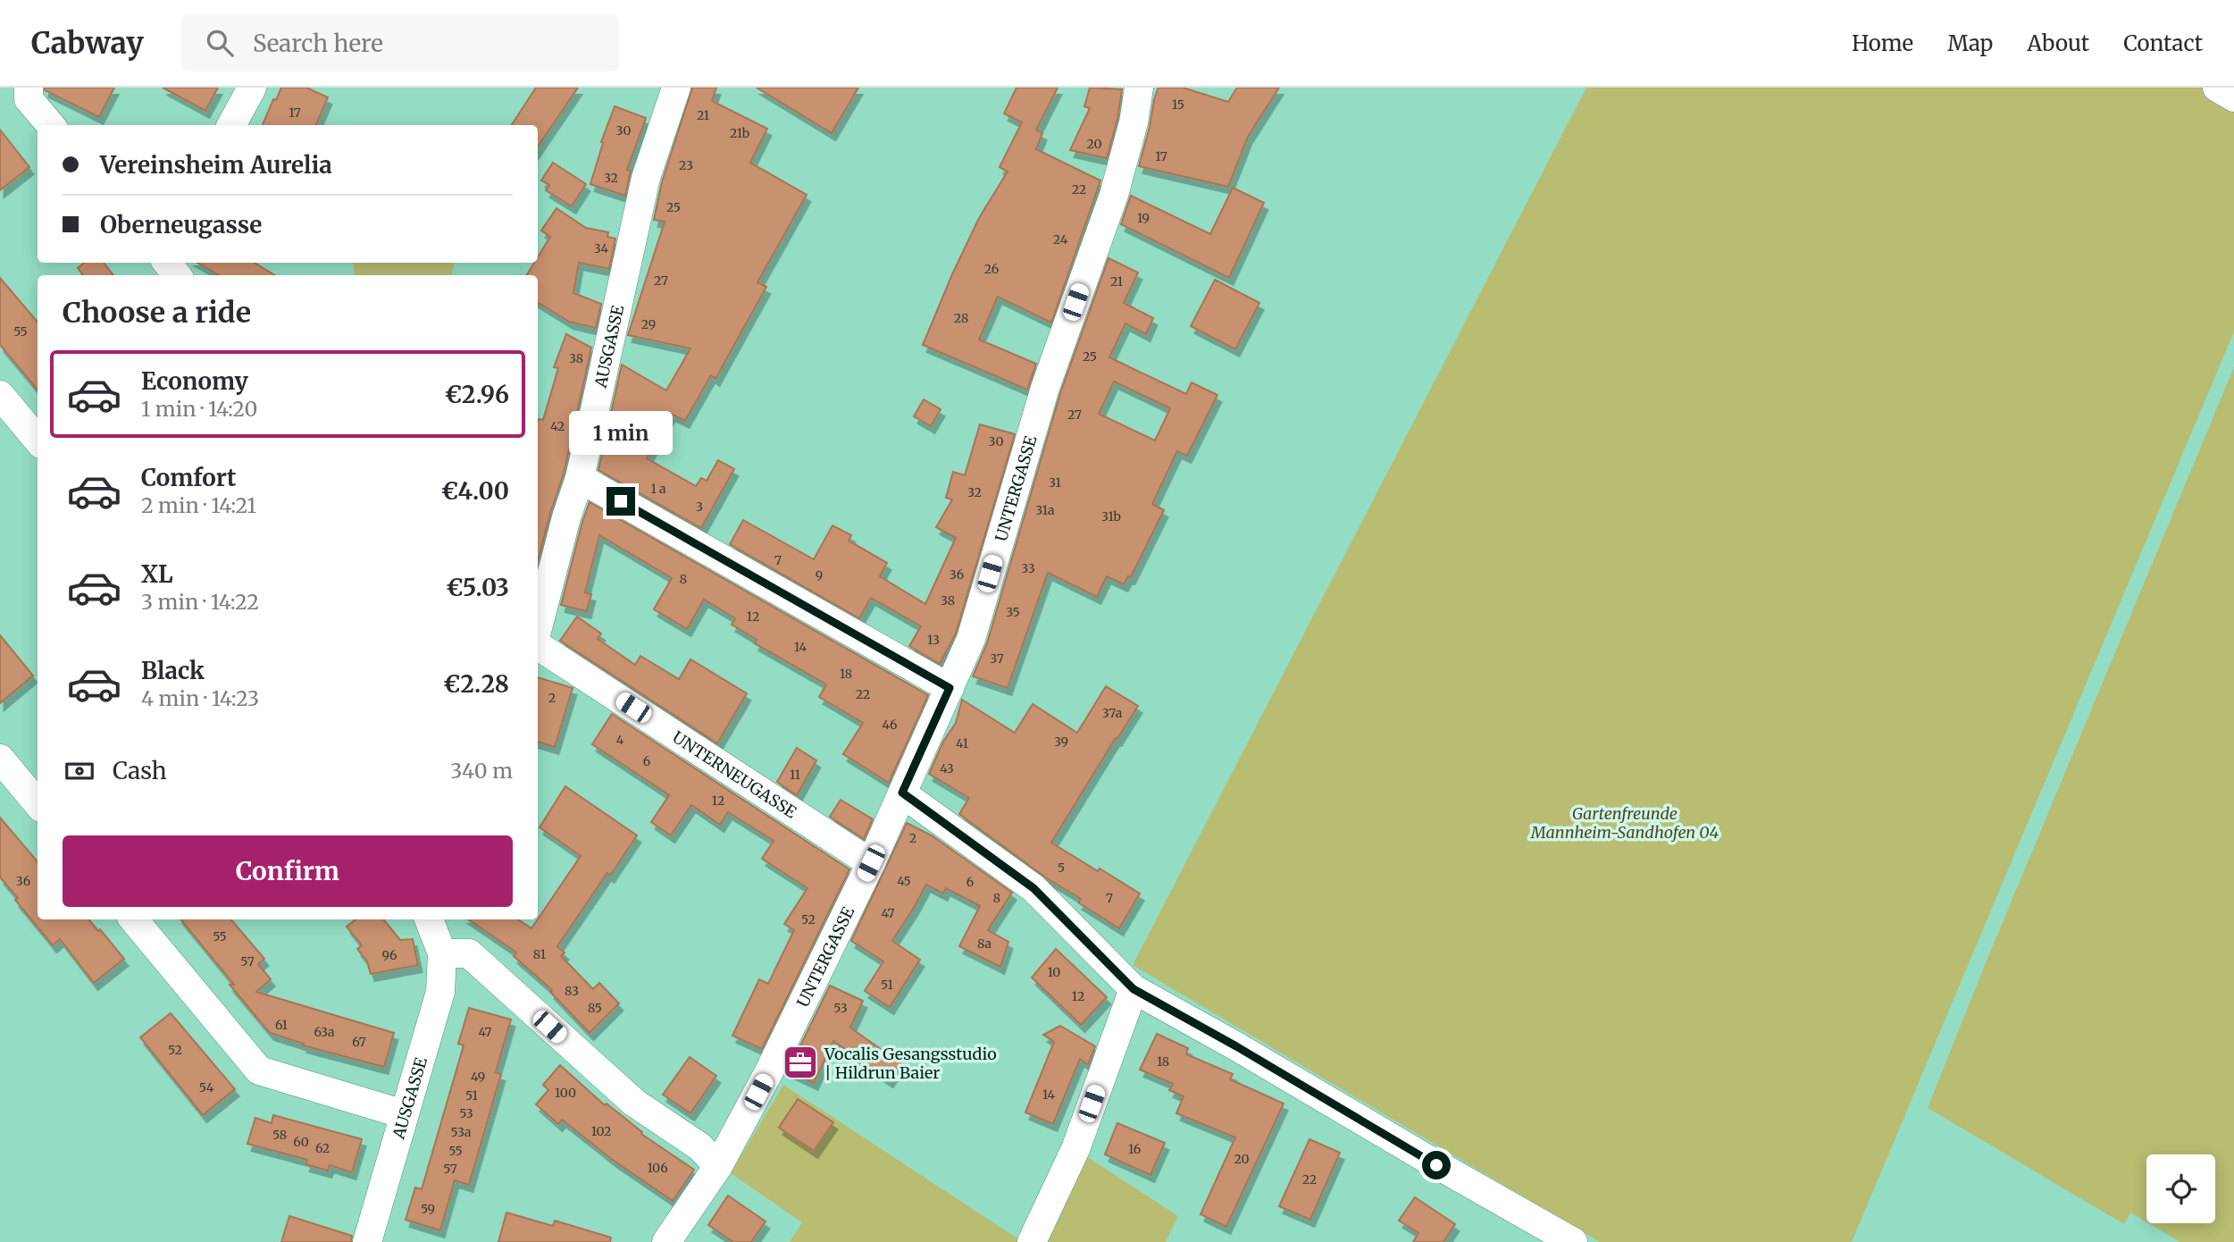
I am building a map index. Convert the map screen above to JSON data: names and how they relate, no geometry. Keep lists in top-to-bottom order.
{
  "streets": {
    "street": ["AUSGASSE", "UNTERGASSE", "UNTERNEUGASSE"]
  },
  "crossings": [
    ["UNTERGASSE", "UNTERNEUGASSE"]
  ],
  "parks": ["Gartenfreunde Mannheim-Sandhofen 04"],
  "places": {
    "office": ["Vocalis Gesangsstudio | Hildrun Baier"]
  },
  "house_numbers": [
    "15",
    "17",
    "21",
    "30",
    "21b",
    "20",
    "17",
    "23",
    "32",
    "22",
    "25",
    "19",
    "24",
    "34",
    "26",
    "27",
    "21",
    "28",
    "29",
    "55",
    "25",
    "38",
    "27",
    "42",
    "30",
    "31",
    "1 a",
    "32",
    "3",
    "31a",
    "31b",
    "7",
    "33",
    "36",
    "9",
    "8",
    "38",
    "35",
    "12",
    "13",
    "14",
    "37",
    "18",
    "22",
    "2",
    "37a",
    "46",
    "4",
    "39",
    "41",
    "6",
    "43",
    "11",
    "12",
    "2",
    "5",
    "36",
    "45",
    "6",
    "8",
    "7",
    "47",
    "52",
    "55",
    "8a",
    "81",
    "96",
    "57",
    "10",
    "51",
    "83",
    "12",
    "85",
    "53",
    "61",
    "63a",
    "47",
    "67",
    "52",
    "18",
    "49",
    "54",
    "100",
    "14",
    "51",
    "53",
    "102",
    "53a",
    "58",
    "60",
    "62",
    "16",
    "55",
    "20",
    "106",
    "57",
    "22",
    "59"
  ],
  "page": {
    "header": "Cabway",
    "search": "Search here",
    "nav": [
      "Home",
      "Map",
      "About",
      "Contact"
    ],
    "banner": ["Vereinsheim Aurelia", "Oberneugasse"],
    "heading": "Choose a ride",
    "list": [
      {
        "name": "Economy",
        "note": "1 min · 14:20",
        "value": "€2.96"
      },
      {
        "name": "Comfort",
        "note": "2 min · 14:21",
        "value": "€4.00"
      },
      {
        "name": "XL",
        "note": "3 min · 14:22",
        "value": "€5.03"
      },
      {
        "name": "Black",
        "note": "4 min · 14:23",
        "value": "€2.28"
      }
    ],
    "bubble": "1 min",
    "pay": ["Cash", "340 m"],
    "buttons": "Confirm"
  }
}
